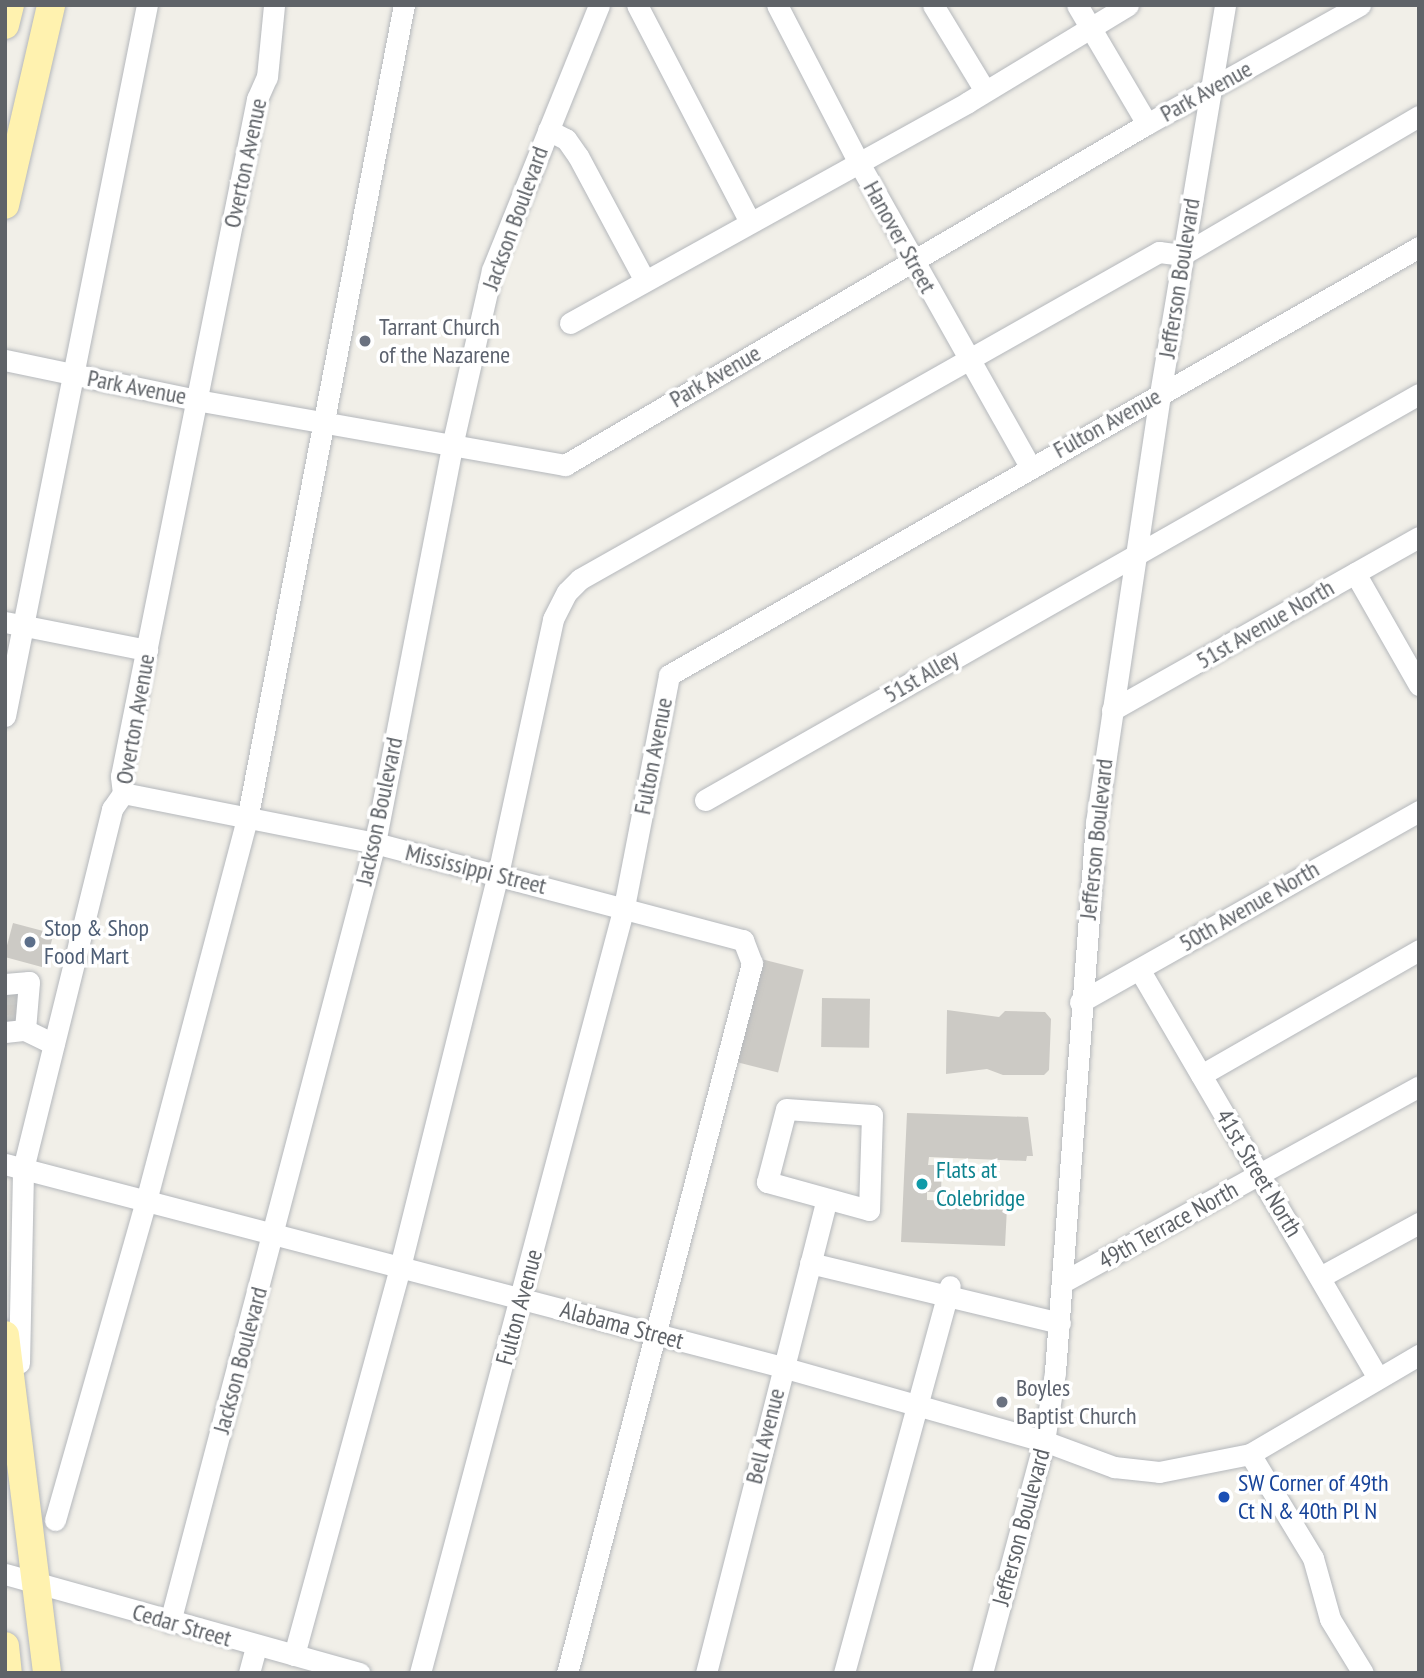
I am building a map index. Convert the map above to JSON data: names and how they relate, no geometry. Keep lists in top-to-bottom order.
{
  "streets": {
    "street": [
      "Park Avenue",
      "Overton Avenue",
      "Jackson Boulevard",
      "Hanover Street",
      "Jefferson Boulevard",
      "Fulton Avenue",
      "51st Avenue North",
      "51st Alley",
      "Mississippi Street",
      "50th Avenue North",
      "41st Street North",
      "49th Terrace North",
      "Alabama Street",
      "Bell Avenue",
      "Cedar Street"
    ]
  },
  "crossings": [
    ["Park Avenue", "Overton Avenue"],
    ["Park Avenue", "Jackson Boulevard"],
    ["Park Avenue", "Hanover Street"],
    ["Park Avenue", "Jefferson Boulevard"],
    ["Overton Avenue", "Mississippi Street"],
    ["Overton Avenue", "Alabama Street"],
    ["Jackson Boulevard", "Mississippi Street"],
    ["Jackson Boulevard", "Alabama Street"],
    ["Jackson Boulevard", "Cedar Street"],
    ["Hanover Street", "Fulton Avenue"],
    ["Jefferson Boulevard", "Fulton Avenue"],
    ["Jefferson Boulevard", "51st Avenue North"],
    ["Jefferson Boulevard", "51st Alley"],
    ["Jefferson Boulevard", "50th Avenue North"],
    ["Jefferson Boulevard", "49th Terrace North"],
    ["Jefferson Boulevard", "Alabama Street"],
    ["Fulton Avenue", "Mississippi Street"],
    ["Fulton Avenue", "Alabama Street"],
    ["Mississippi Street", "Alabama Street"],
    ["50th Avenue North", "41st Street North"],
    ["41st Street North", "49th Terrace North"],
    ["41st Street North", "Alabama Street"],
    ["Alabama Street", "Bell Avenue"]
  ],
  "places": [
    "Tarrant Church of the Nazarene",
    "Stop & Shop Food Mart",
    "Flats at Colebridge",
    "Boyles Baptist Church",
    "SW Corner of 49th Ct N & 40th Pl N"
  ]
}
